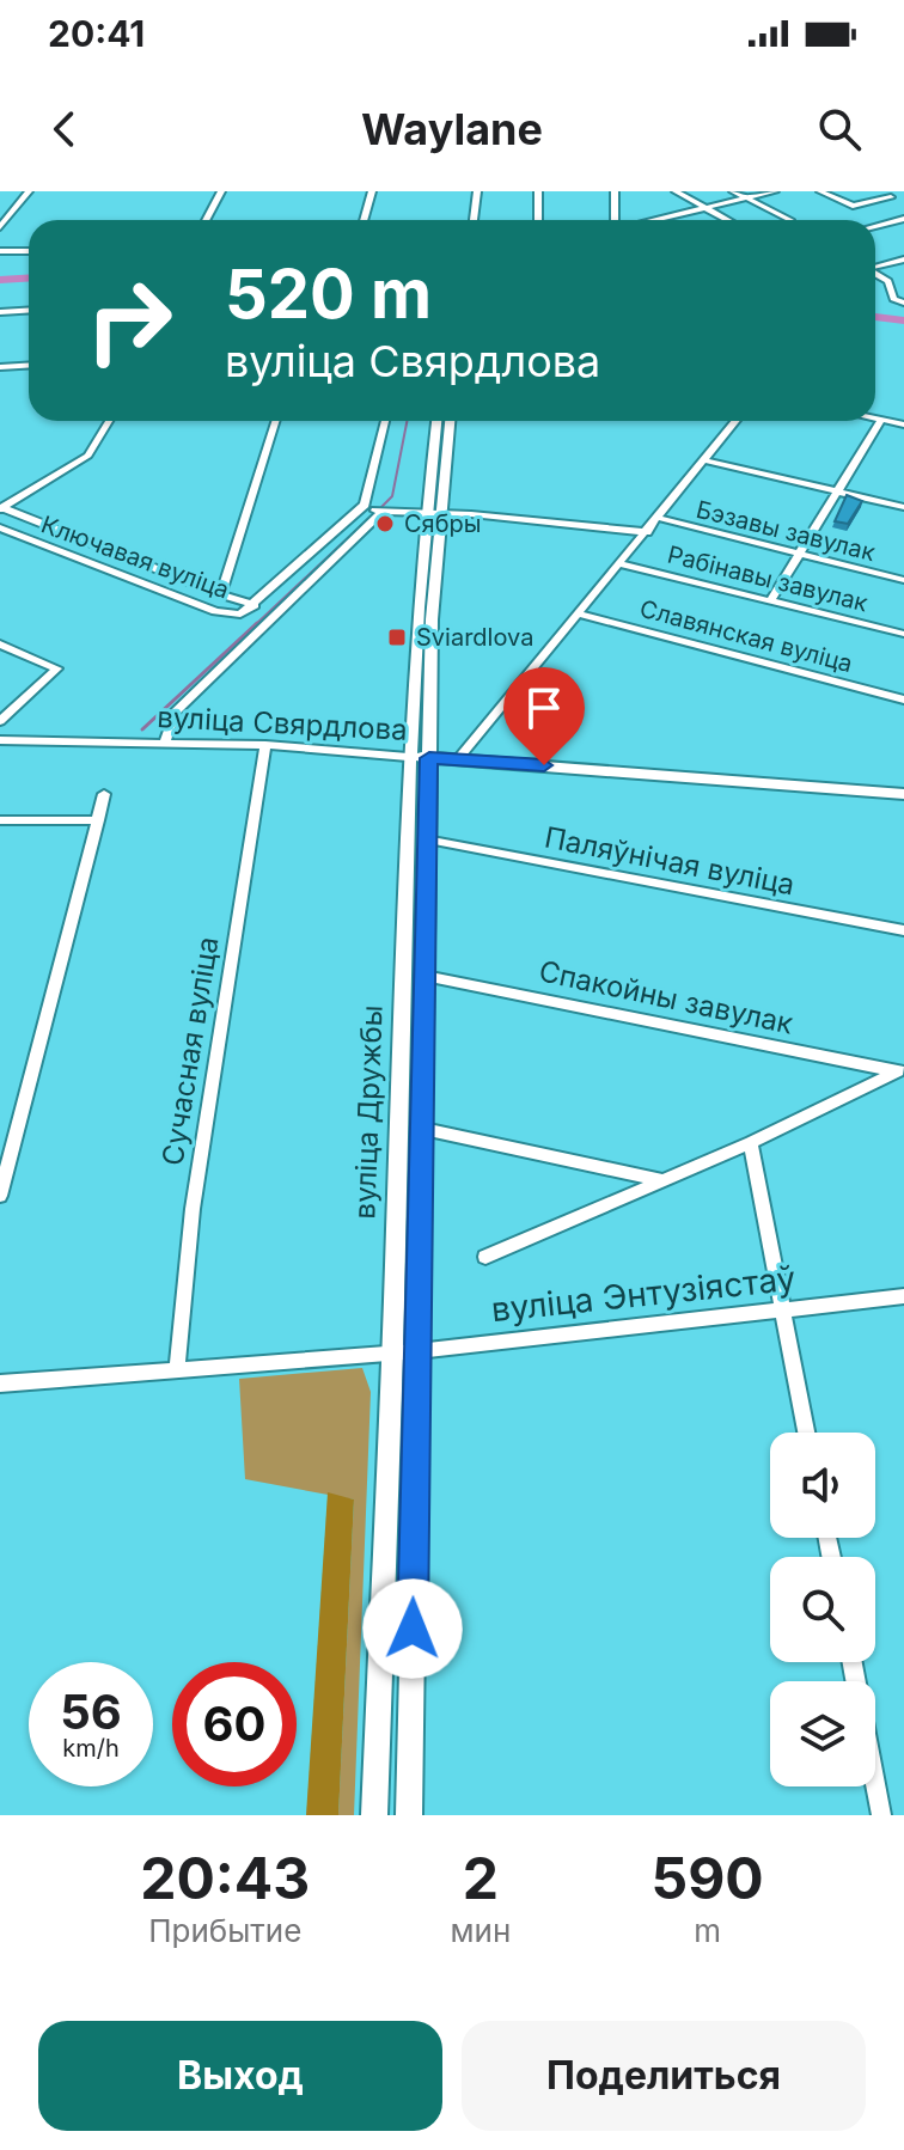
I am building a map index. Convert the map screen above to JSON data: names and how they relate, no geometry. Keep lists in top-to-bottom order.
{
  "streets": {
    "main road": ["вуліца Свярдлова", "вуліца Дружбы"],
    "street": [
      "Бэзавы завулак",
      "Ключавая вуліца",
      "Рабінавы завулак",
      "Славянская вуліца",
      "Паляўнічая вуліца",
      "Спакойны завулак",
      "Сучасная вуліца",
      "вуліца Энтузіястаў"
    ]
  },
  "crossings": [
    ["вуліца Свярдлова", "Сучасная вуліца"],
    ["вуліца Свярдлова", "вуліца Дружбы"],
    ["Паляўнічая вуліца", "вуліца Дружбы"],
    ["Спакойны завулак", "вуліца Дружбы"],
    ["Сучасная вуліца", "вуліца Энтузіястаў"],
    ["вуліца Дружбы", "вуліца Энтузіястаў"]
  ],
  "places": {
    "other": ["Сябры"],
    "transit": ["Sviardlova"]
  },
  "page": {
    "status": "20:41",
    "header": "Waylane",
    "turn": ["520 m", "вуліца Свярдлова"],
    "speed": "56 km/h",
    "limit": "60",
    "eta": [
      "20:43",
      "Прибытие",
      "2",
      "мин",
      "590",
      "m"
    ],
    "buttons": ["Выход", "Поделиться"]
  }
}
